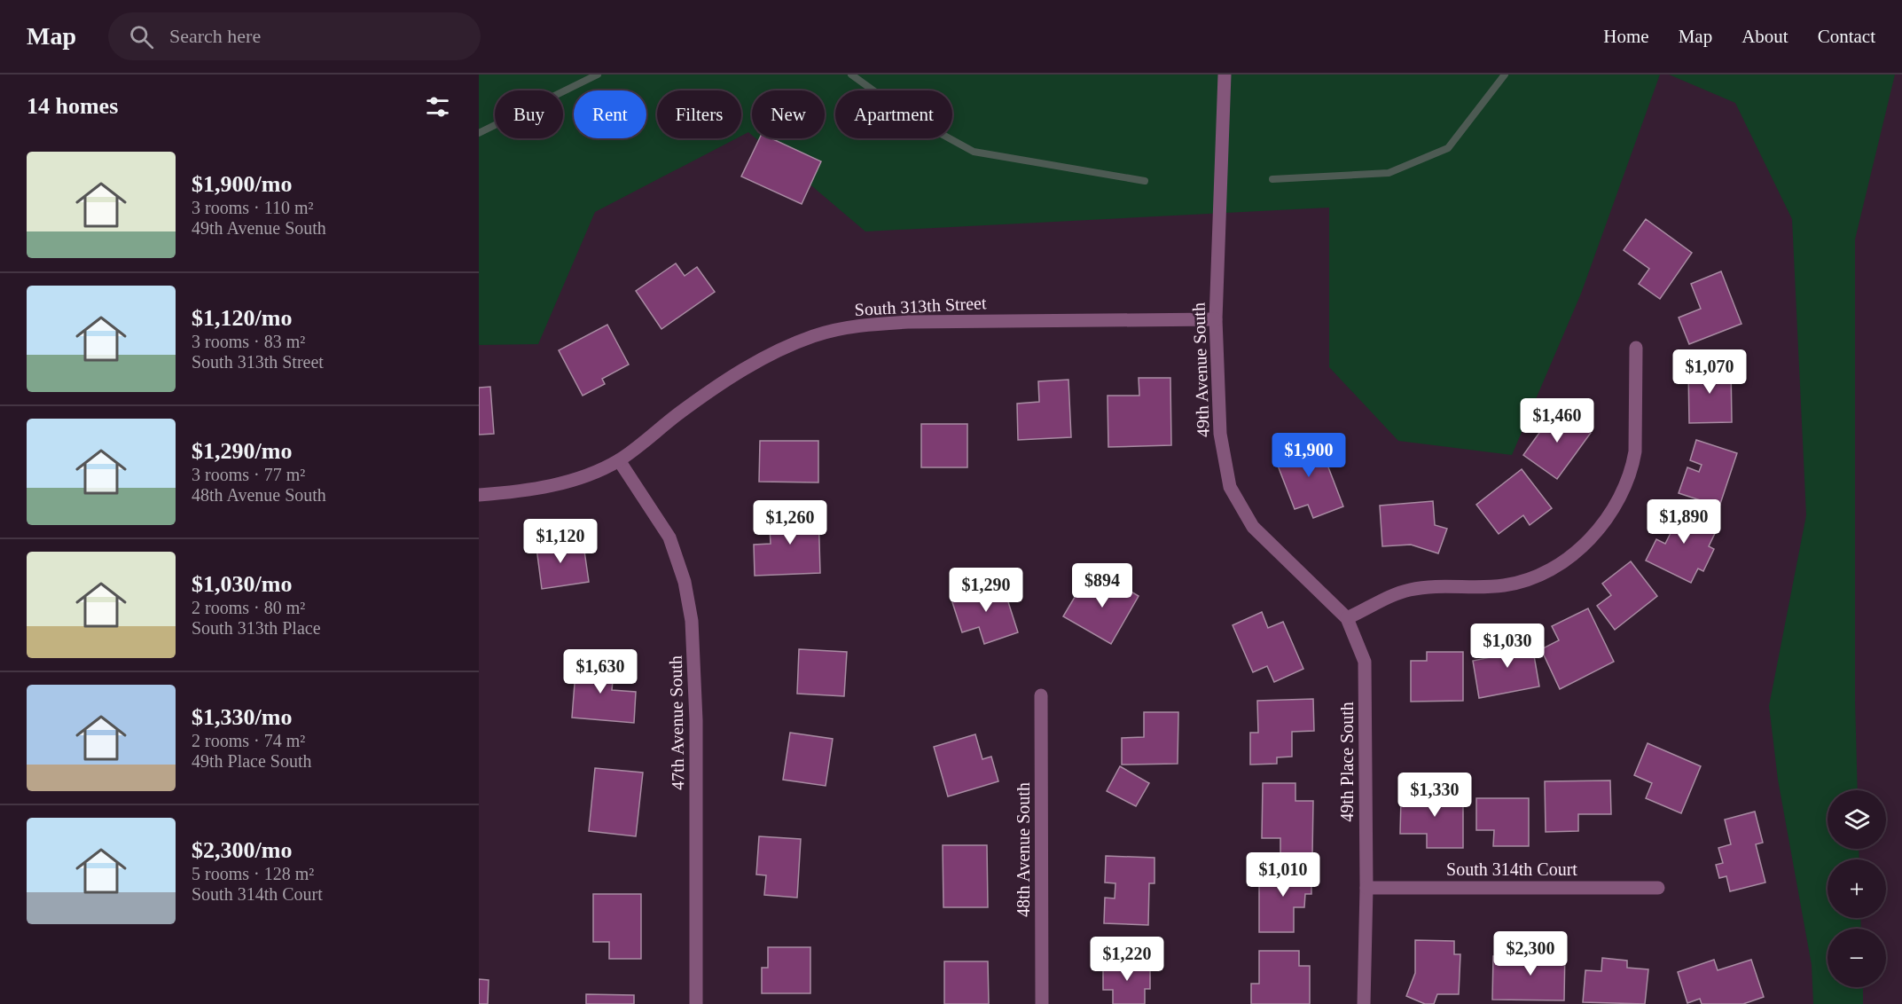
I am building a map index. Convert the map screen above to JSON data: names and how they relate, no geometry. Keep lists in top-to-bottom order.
{
  "streets": {
    "street": [
      "South 313th Street",
      "49th Avenue South",
      "47th Avenue South",
      "49th Place South",
      "48th Avenue South",
      "South 314th Court"
    ]
  },
  "crossings": [
    ["South 313th Street", "49th Avenue South"],
    ["South 313th Street", "47th Avenue South"],
    ["49th Avenue South", "49th Place South"],
    ["49th Place South", "South 314th Court"]
  ],
  "page": {
    "header": "Map",
    "search": "Search here",
    "nav": [
      "Home",
      "Map",
      "About",
      "Contact"
    ],
    "heading": "14 homes",
    "chip": [
      "Buy",
      "Rent",
      "Filters",
      "New",
      "Apartment"
    ],
    "list": [
      {
        "name": "$1,900/mo",
        "note": "3 rooms · 110 m² · 49th Avenue South"
      },
      {
        "name": "$1,120/mo",
        "note": "3 rooms · 83 m² · South 313th Street"
      },
      {
        "name": "$1,290/mo",
        "note": "3 rooms · 77 m² · 48th Avenue South"
      },
      {
        "name": "$1,030/mo",
        "note": "2 rooms · 80 m² · South 313th Place"
      },
      {
        "name": "$1,330/mo",
        "note": "2 rooms · 74 m² · 49th Place South"
      },
      {
        "name": "$2,300/mo",
        "note": "5 rooms · 128 m² · South 314th Court"
      }
    ],
    "price": [
      "$1,070",
      "$1,460",
      "$1,900",
      "$1,890",
      "$1,260",
      "$1,120",
      "$894",
      "$1,290",
      "$1,030",
      "$1,630",
      "$1,330",
      "$1,010",
      "$2,300",
      "$1,220"
    ],
    "map_buttons": ["+", "−"]
  }
}
